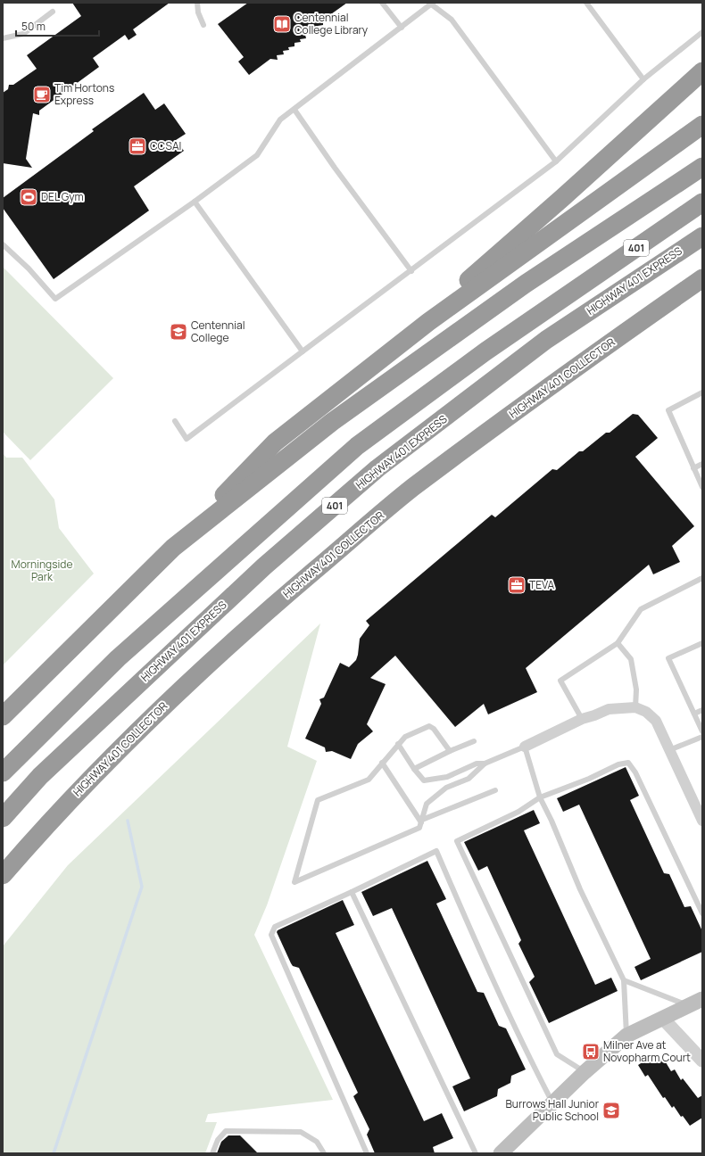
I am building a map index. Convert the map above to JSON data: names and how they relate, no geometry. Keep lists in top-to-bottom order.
{
  "streets": {
    "highway": ["401", "HIGHWAY 401 EXPRESS", "HIGHWAY 401 COLLECTOR"]
  },
  "parks": ["Morningside Park"],
  "places": {
    "library": ["Centennial College Library"],
    "cafe": ["Tim Hortons Express"],
    "office": ["CCSAI", "TEVA"],
    "sports": ["DEL Gym"],
    "school or university": ["Centennial College", "Burrows Hall Junior Public School"],
    "bus stop": ["Milner Ave at Novopharm Court"]
  },
  "scale_bar": "50 m"
}
